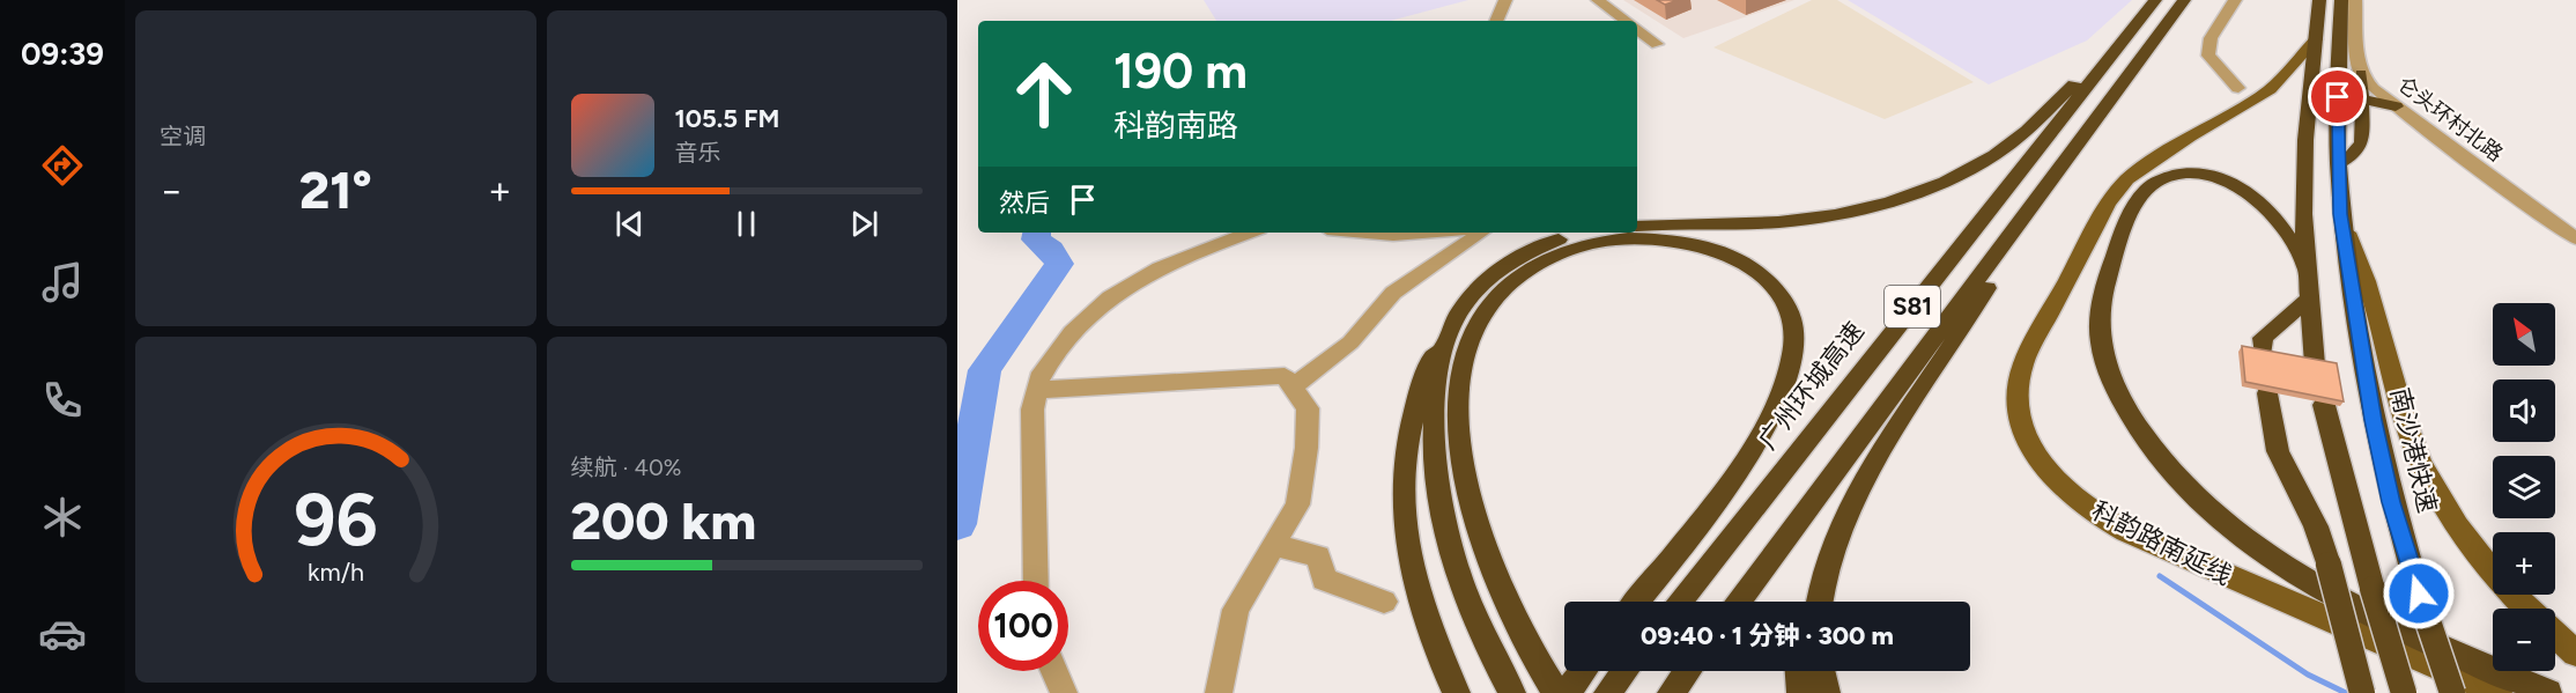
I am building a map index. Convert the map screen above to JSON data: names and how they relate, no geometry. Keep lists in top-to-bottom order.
{
  "streets": {
    "highway": ["S81", "广州环城高速", "南沙港快速"],
    "main road": ["科韵路南延线"],
    "street": ["仑头环村北路"]
  },
  "north": "top left",
  "page": {
    "tabs": "09:39",
    "tile": [
      "空调",
      ["续航 · 40%", "200 km"]
    ],
    "turn": ["190 m", "科韵南路"],
    "song": ["105.5 FM", "音乐"],
    "heat": ["−", "21°", "+"],
    "then": "然后",
    "map_buttons": ["+", "−"],
    "limit": "100",
    "trip": "09:40 · 1 分钟 · 300 m",
    "gauge": ["96", "km/h"]
  }
}
